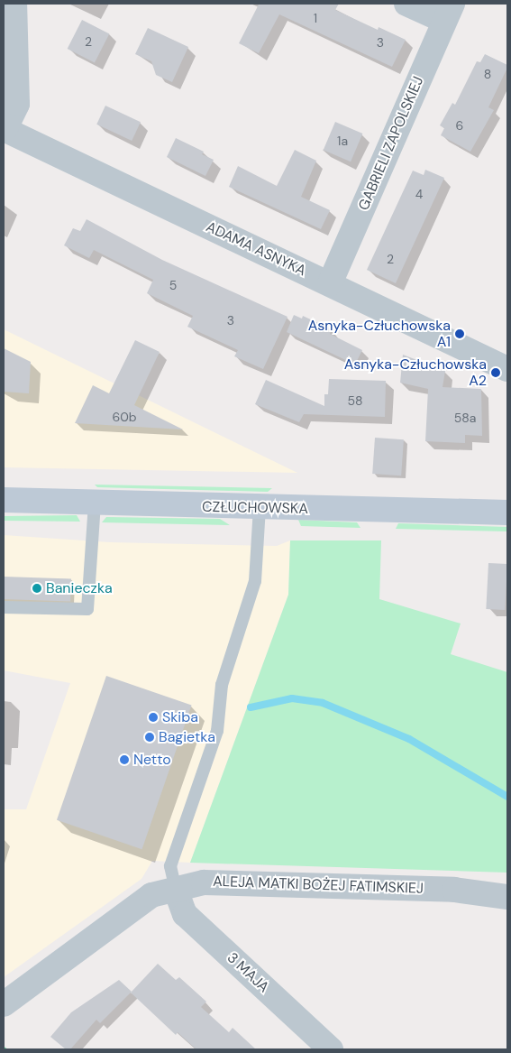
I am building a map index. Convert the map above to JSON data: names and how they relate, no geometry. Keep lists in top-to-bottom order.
{
  "streets": {
    "main road": ["CZŁUCHOWSKA"],
    "street": [
      "GABRIELI ZAPOLSKIEJ",
      "ADAMA ASNYKA",
      "ALEJA MATKI BOŻEJ FATIMSKIEJ",
      "3 MAJA"
    ]
  },
  "crossings": [
    ["GABRIELI ZAPOLSKIEJ", "ADAMA ASNYKA"],
    ["ALEJA MATKI BOŻEJ FATIMSKIEJ", "3 MAJA"]
  ],
  "places": [
    "Asnyka-Człuchowska A1",
    "Asnyka-Człuchowska A2",
    "Banieczka",
    "Skiba",
    "Bagietka",
    "Netto"
  ],
  "house_numbers": [
    "1",
    "2",
    "3",
    "8",
    "6",
    "1a",
    "4",
    "2",
    "5",
    "3",
    "58",
    "60b",
    "58a"
  ]
}
